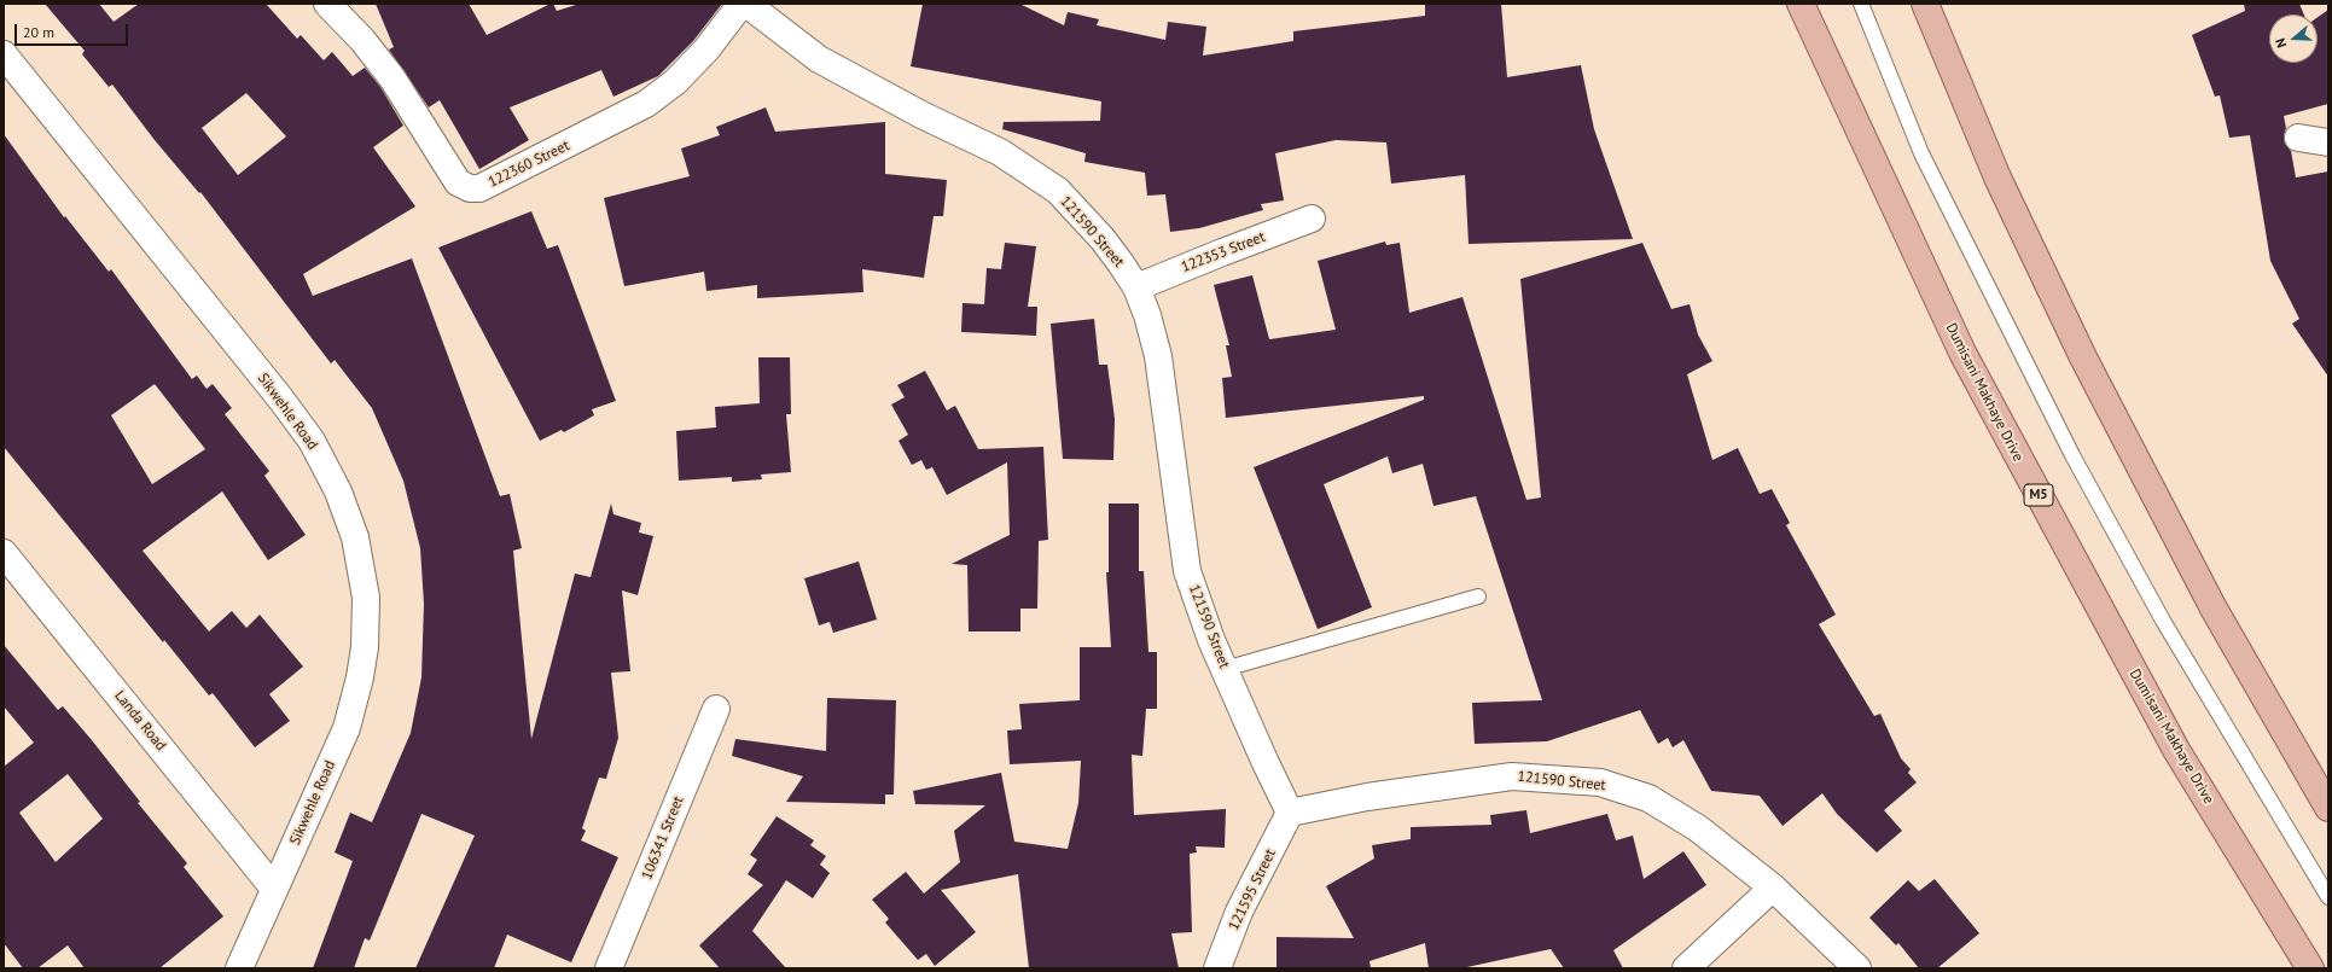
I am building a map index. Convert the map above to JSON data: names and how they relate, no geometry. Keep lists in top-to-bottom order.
{
  "streets": {
    "main road": ["Dumisani Makhaye Drive", "M5"],
    "street": [
      "122360 Street",
      "121590 Street",
      "122353 Street",
      "Sikwehle Road",
      "Landa Road",
      "106341 Street",
      "121595 Street"
    ]
  },
  "crossings": [
    ["121590 Street", "122353 Street"],
    ["121590 Street", "121595 Street"],
    ["Sikwehle Road", "Landa Road"]
  ],
  "scale_bar": "20 m",
  "north": "left"
}
